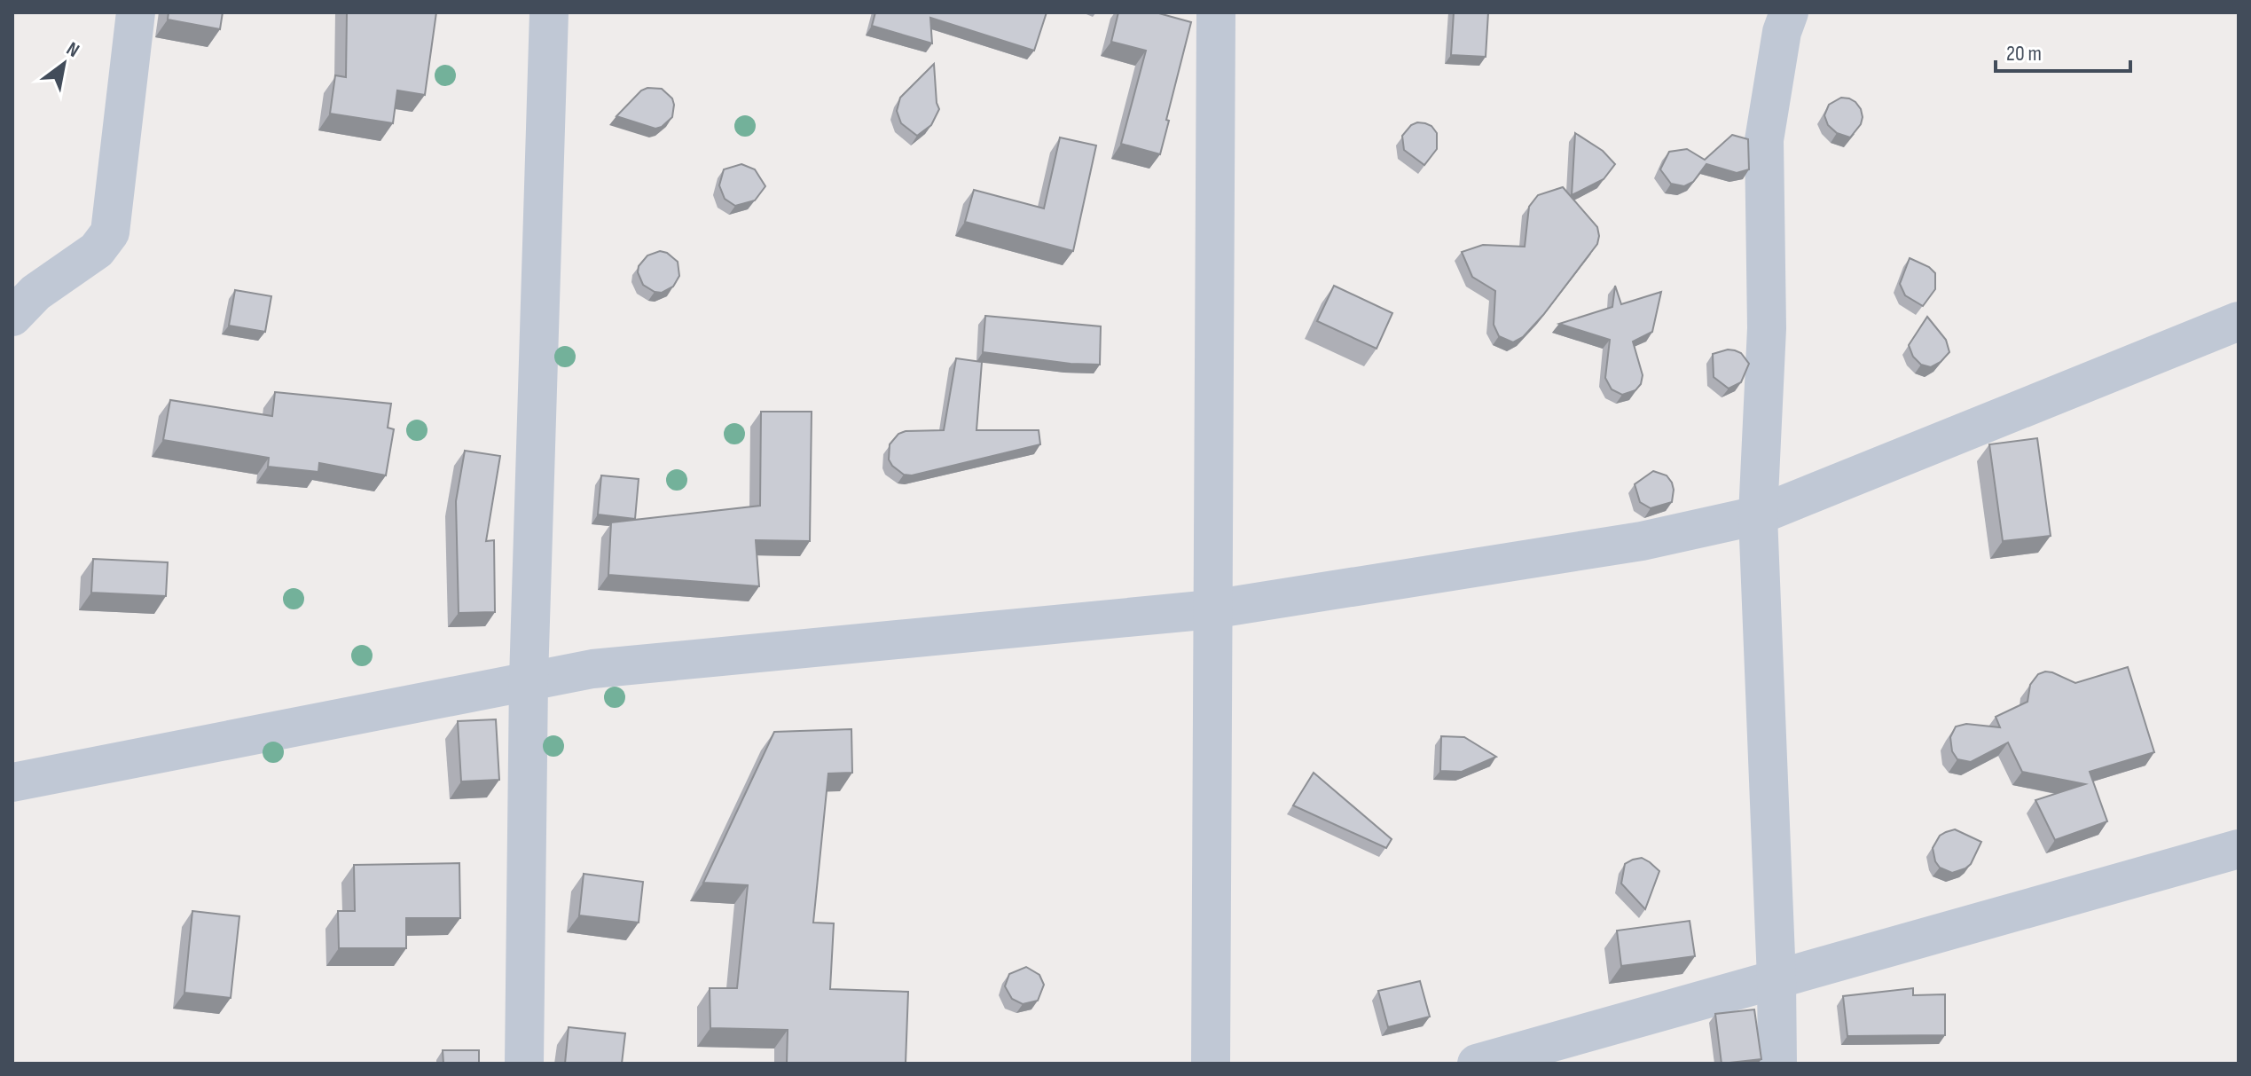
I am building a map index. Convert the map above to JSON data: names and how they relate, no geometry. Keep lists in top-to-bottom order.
{
  "scale_bar": "20 m",
  "north": "top right"
}
